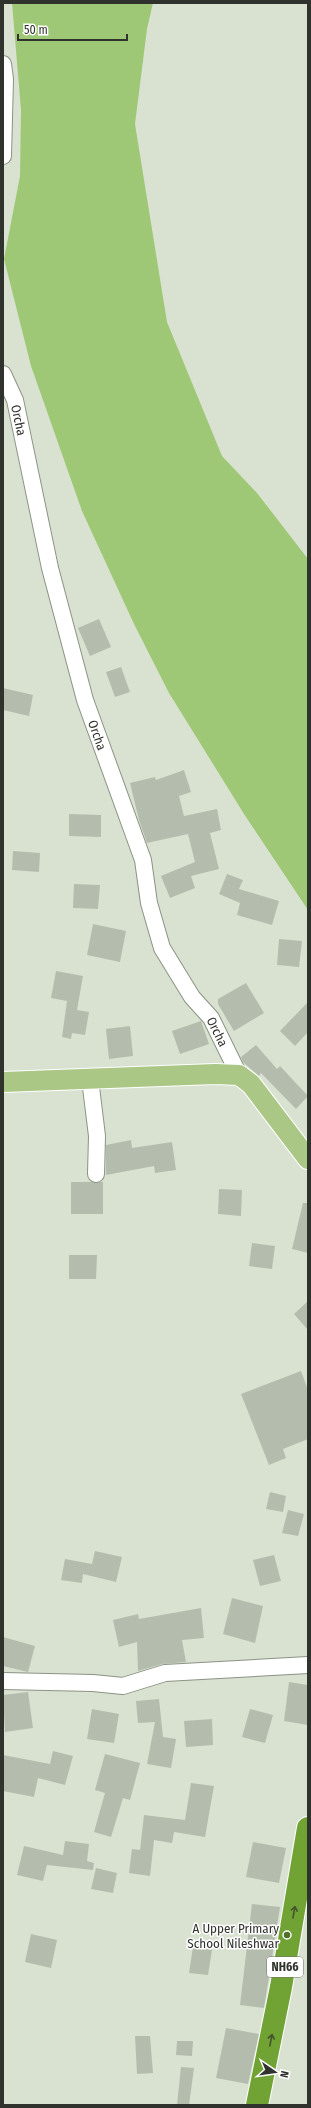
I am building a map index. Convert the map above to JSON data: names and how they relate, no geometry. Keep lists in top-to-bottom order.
{
  "streets": {
    "highway": ["NH66"],
    "street": ["Orcha"]
  },
  "places": ["A Upper Primary School Nileshwar"],
  "scale_bar": "50 m",
  "north": "right"
}
